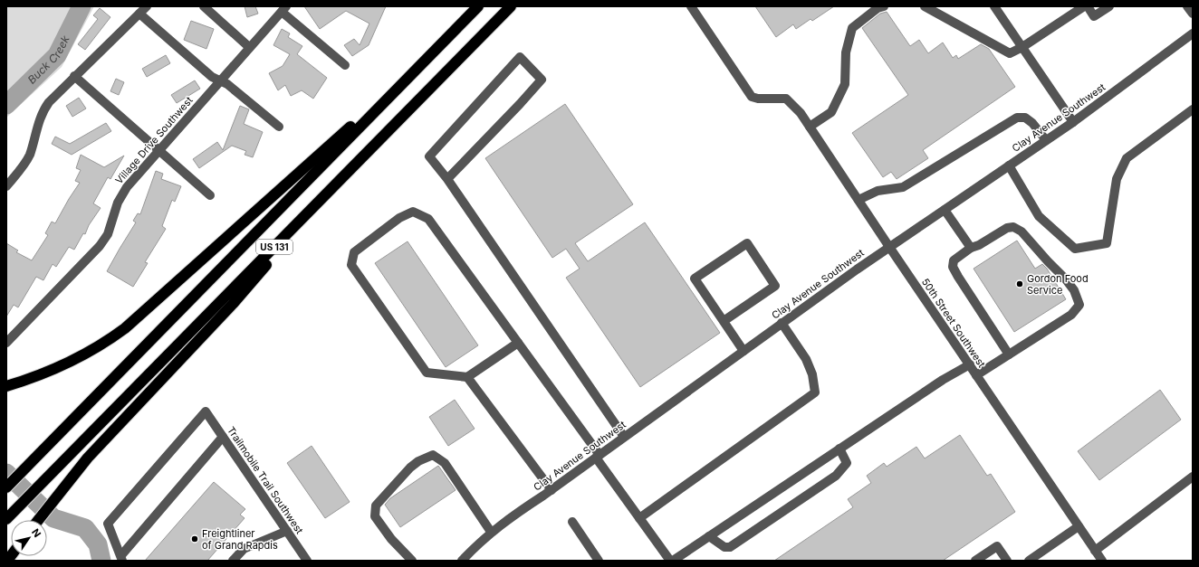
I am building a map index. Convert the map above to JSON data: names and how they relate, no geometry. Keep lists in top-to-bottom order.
{
  "streets": {
    "highway": ["US 131"],
    "street": [
      "Clay Avenue Southwest",
      "Village Drive Southwest",
      "50th Street Southwest",
      "Trailmobile Trail Southwest"
    ]
  },
  "crossings": [
    ["Clay Avenue Southwest", "50th Street Southwest"]
  ],
  "water": ["Buck Creek"],
  "places": ["Gordon Food Service", "Freightliner of Grand Rapdis"],
  "north": "top right"
}
